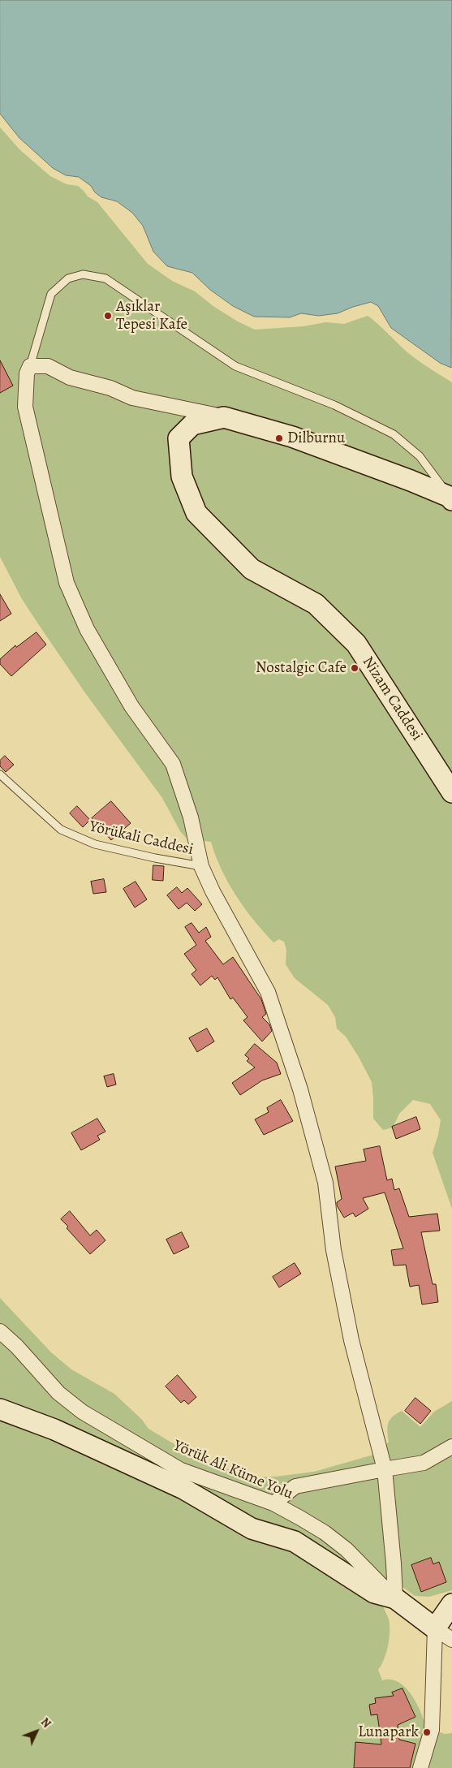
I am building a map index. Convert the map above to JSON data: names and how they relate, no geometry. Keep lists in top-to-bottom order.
{
  "streets": {
    "street": ["Nizam Caddesi", "Yörük Ali Küme Yolu"],
    "lane": ["Yörükali Caddesi"]
  },
  "places": [
    "Aşıklar Tepesi Kafe",
    "Dilburnu",
    "Nostalgic Cafe",
    "Lunapark"
  ],
  "north": "top right"
}
